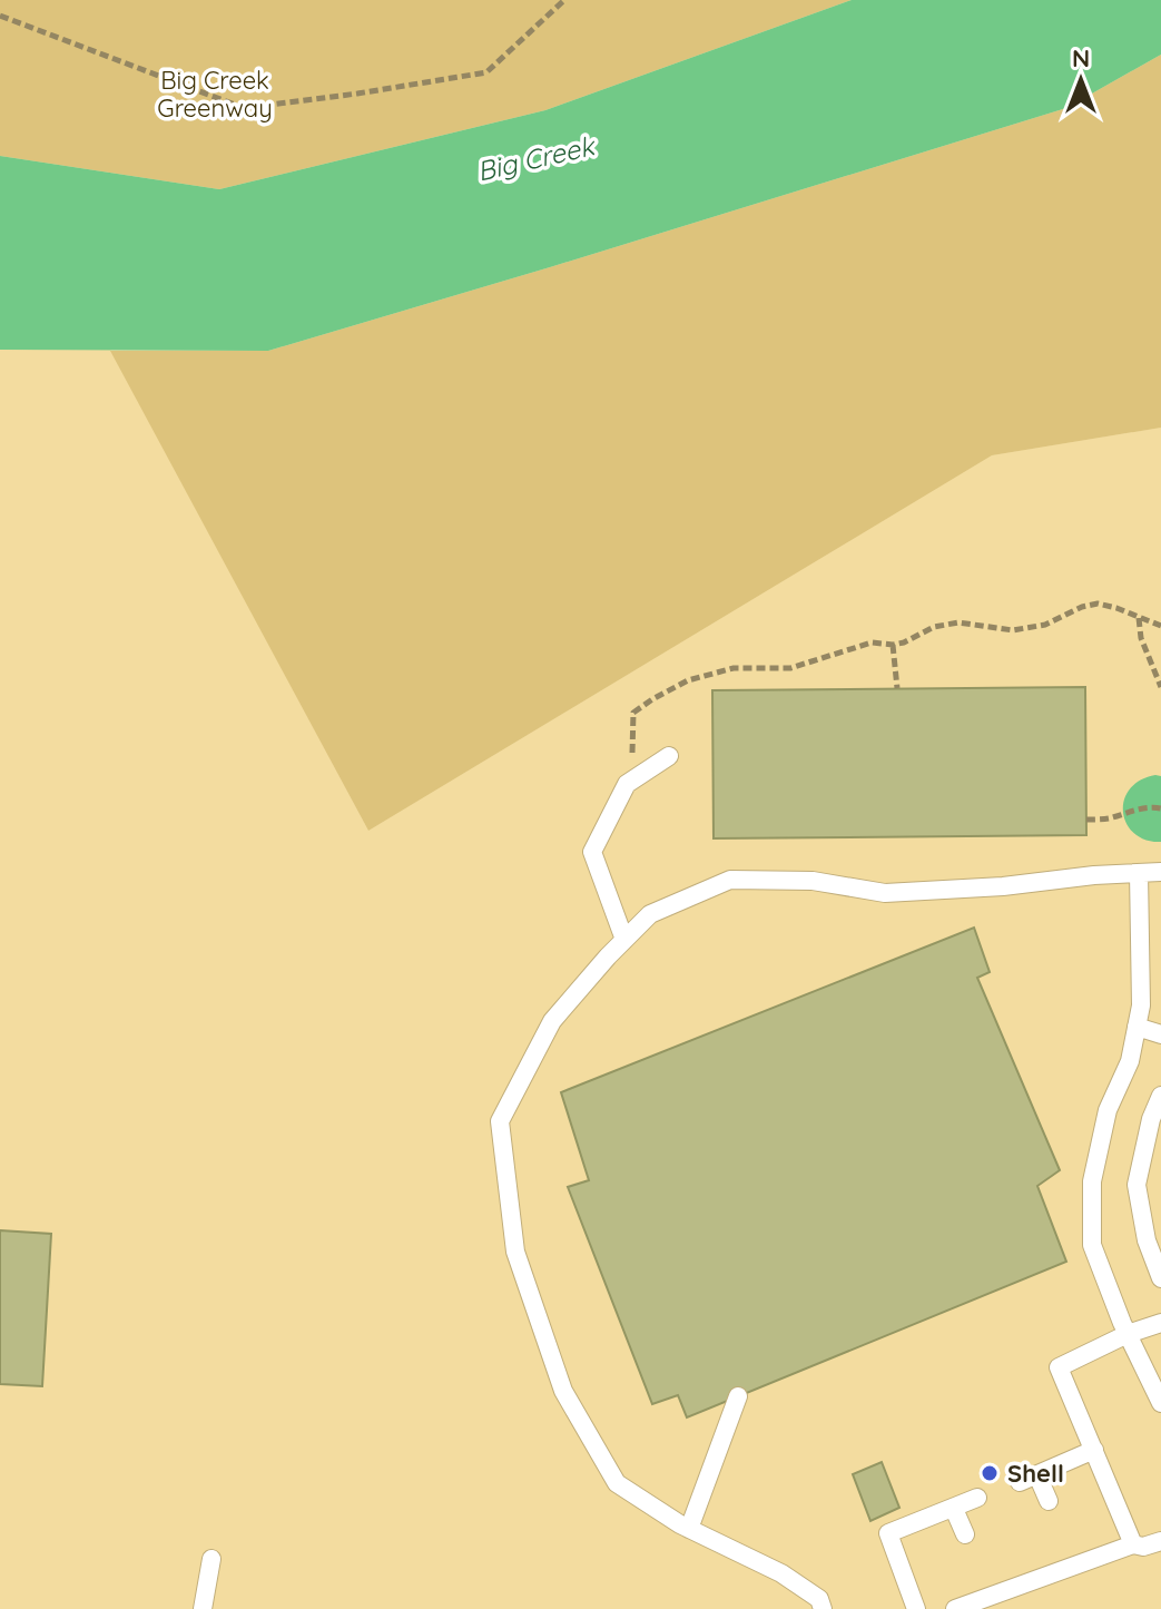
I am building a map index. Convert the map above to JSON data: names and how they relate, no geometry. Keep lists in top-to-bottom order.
{
  "water": ["Big Creek"],
  "parks": ["Big Creek Greenway"],
  "places": ["Shell"],
  "north": "top"
}
